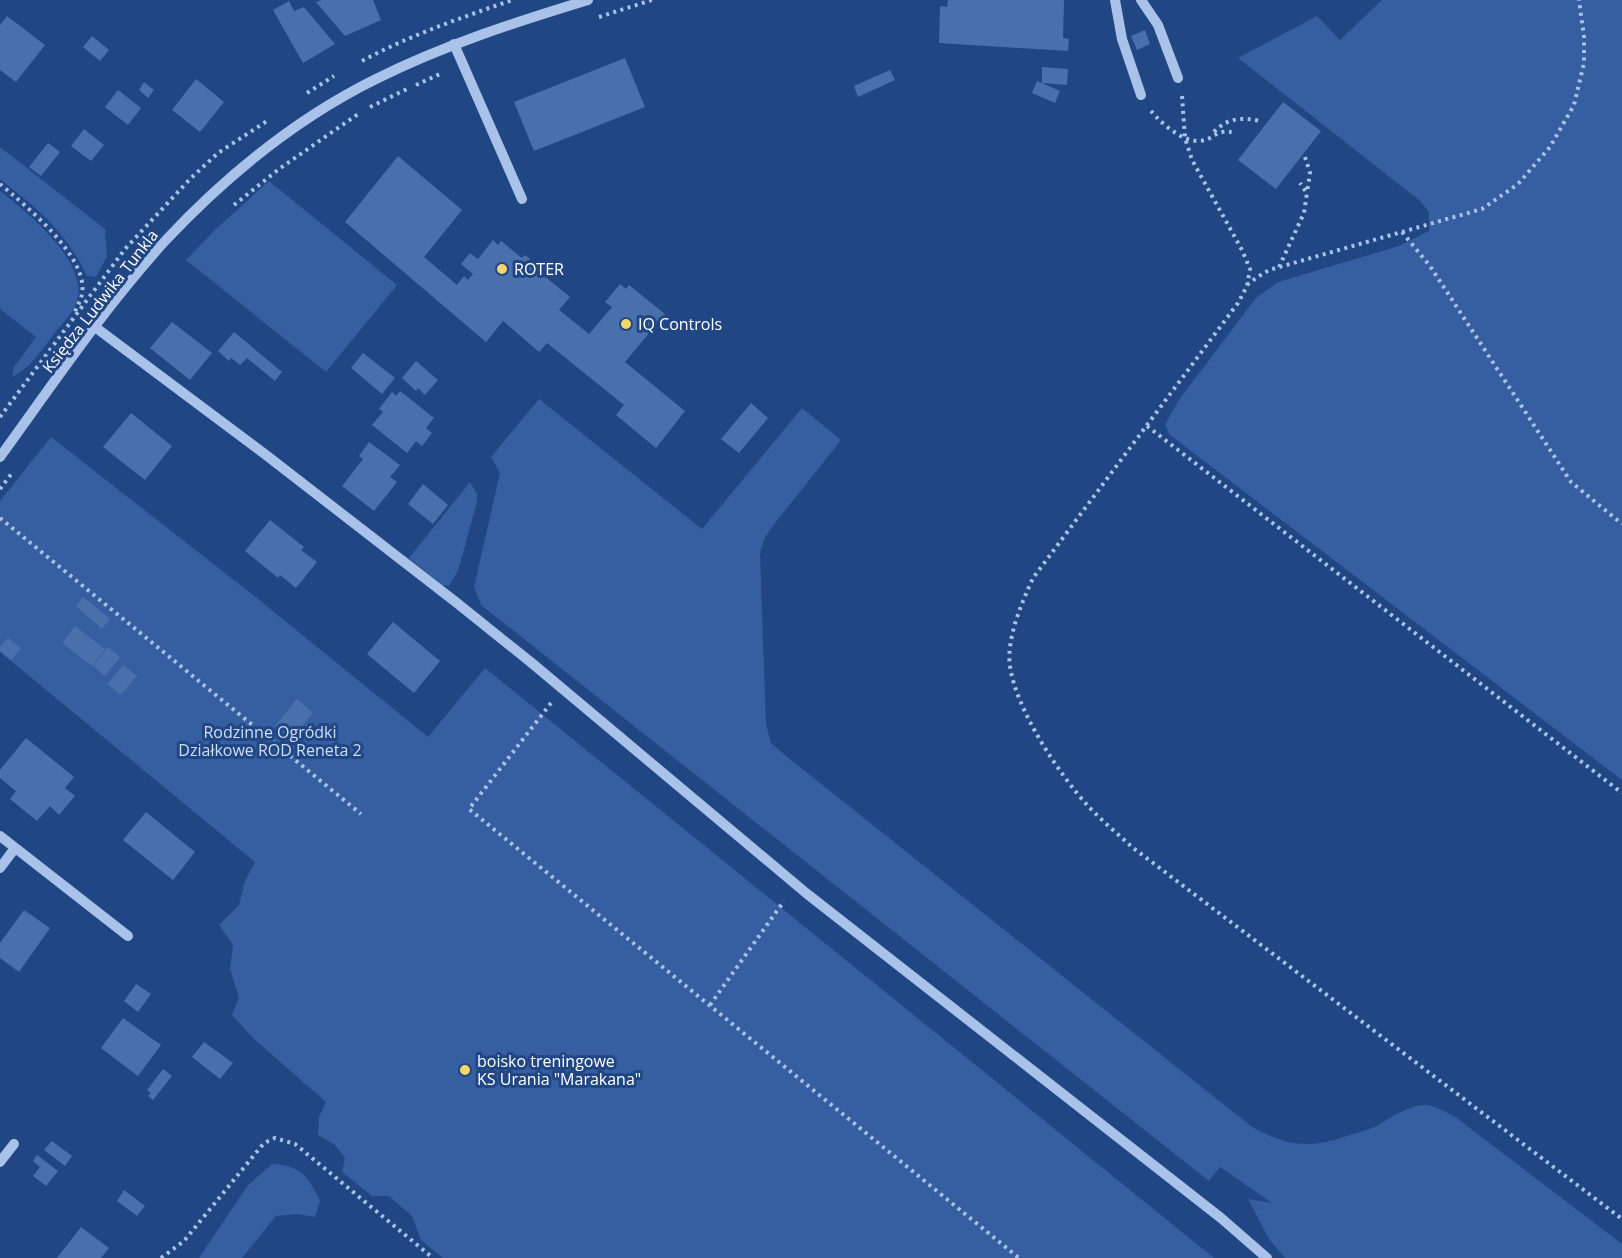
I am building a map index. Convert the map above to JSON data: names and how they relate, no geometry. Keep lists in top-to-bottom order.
{
  "streets": {
    "street": ["Księdza Ludwika Tunkla"]
  },
  "parks": ["Rodzinne Ogródki Działkowe ROD Reneta 2"],
  "places": ["ROTER", "IQ Controls", "boisko treningowe KS Urania \"Marakana\""]
}
